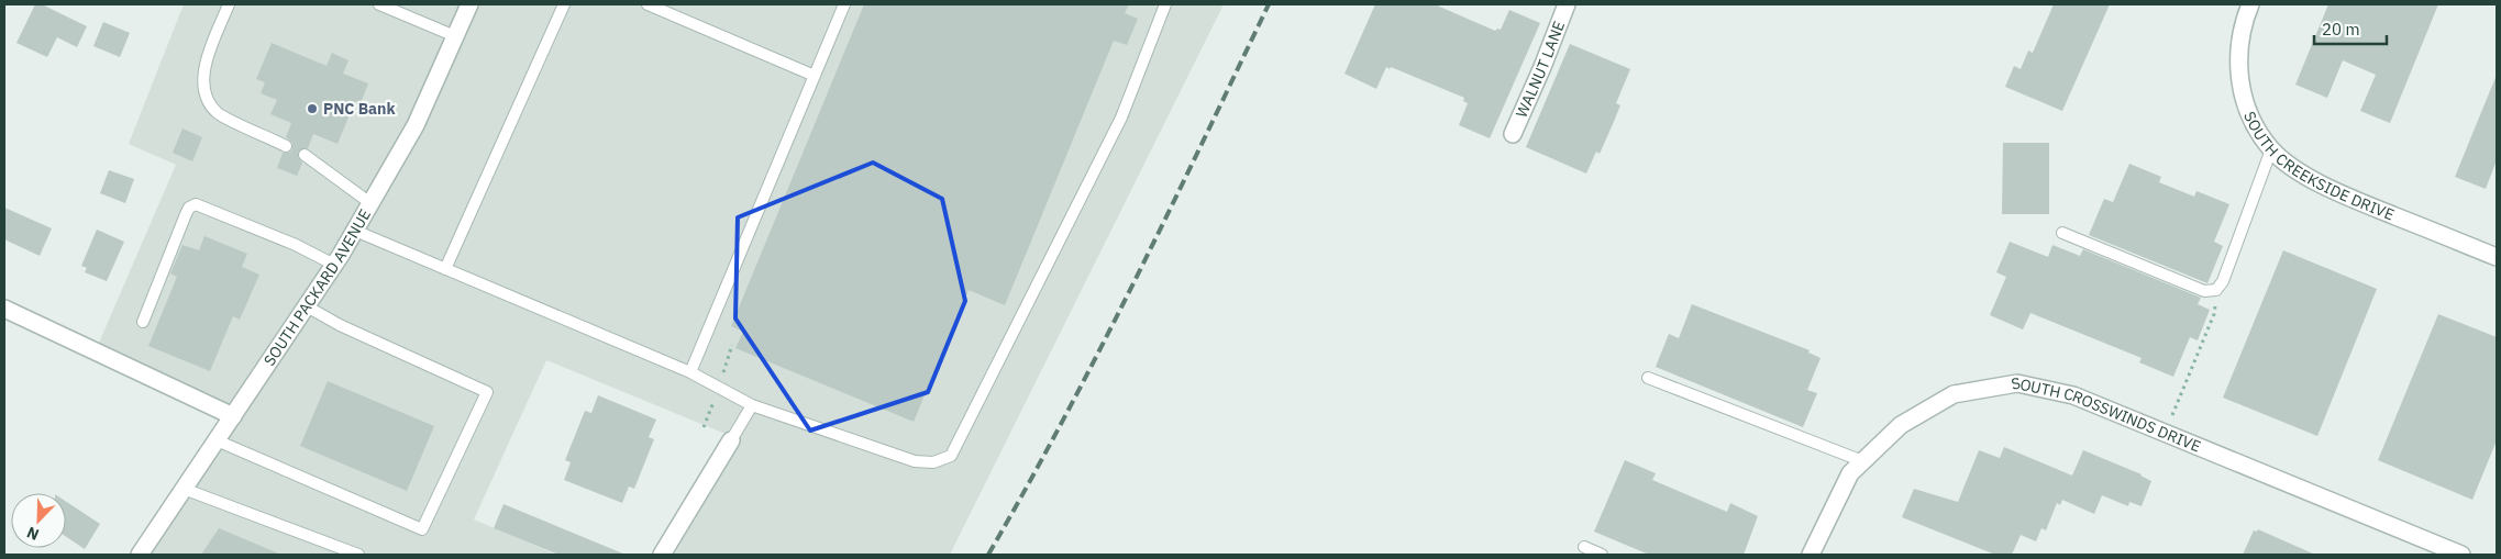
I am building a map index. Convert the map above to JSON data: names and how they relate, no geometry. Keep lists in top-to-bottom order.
{
  "streets": {
    "street": [
      "WALNUT LANE",
      "SOUTH CREEKSIDE DRIVE",
      "SOUTH PACKARD AVENUE",
      "SOUTH CROSSWINDS DRIVE"
    ]
  },
  "places": ["PNC Bank"],
  "scale_bar": "20 m",
  "north": "bottom left"
}
